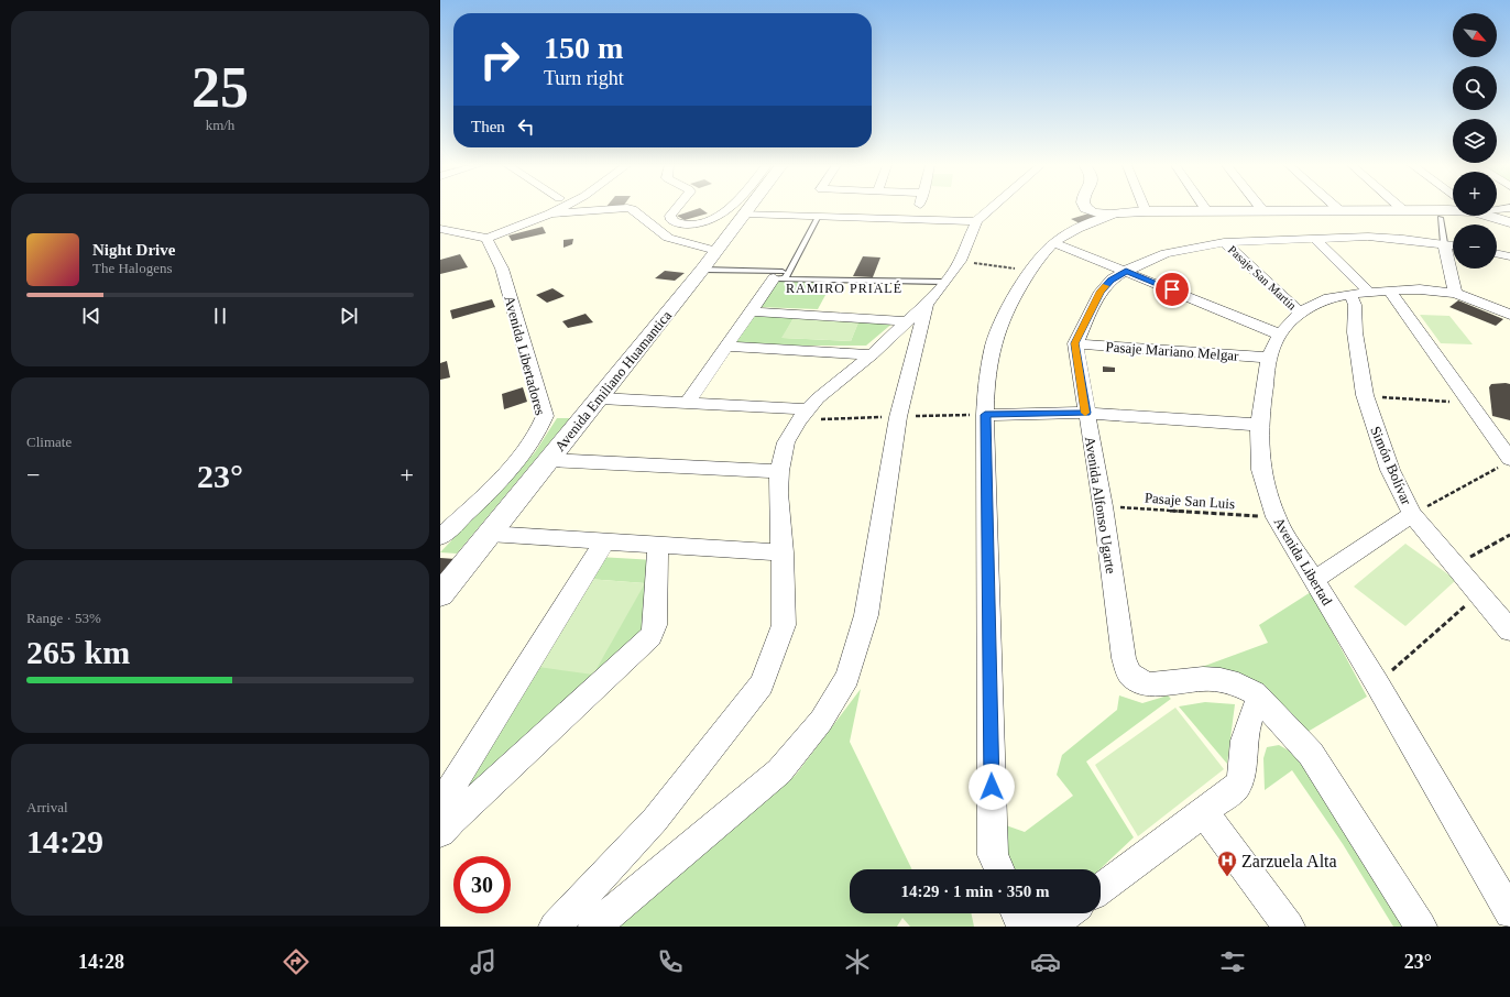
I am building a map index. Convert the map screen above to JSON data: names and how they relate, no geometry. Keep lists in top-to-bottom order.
{
  "streets": {
    "street": [
      "Pasaje San Martín",
      "Pasaje Mariano Melgar",
      "Avenida Libertadores",
      "Avenida Emiliano Huamantica",
      "Simón Bolívar",
      "Avenida Alfonso Ugarte",
      "Avenida Libertad"
    ],
    "path": ["Pasaje San Luis"]
  },
  "crossings": [
    ["Pasaje San Martín", "Avenida Libertad"],
    ["Pasaje Mariano Melgar", "Avenida Alfonso Ugarte"],
    ["Pasaje Mariano Melgar", "Avenida Libertad"],
    ["Simón Bolívar", "Avenida Libertad"],
    ["Pasaje San Luis", "Avenida Alfonso Ugarte"],
    ["Pasaje San Luis", "Avenida Libertad"]
  ],
  "districts": ["RAMIRO PRIALÉ"],
  "places": {
    "hospital": ["Zarzuela Alta"]
  },
  "north": "bottom right",
  "page": {
    "tile": [
      ["25", "km/h"],
      "Climate",
      ["Range · 53%", "265 km"],
      ["Arrival", "14:29"]
    ],
    "map_buttons": ["+", "−"],
    "turn": ["150 m", "Turn right"],
    "then": "Then",
    "song": ["Night Drive", "The Halogens"],
    "heat": ["−", "23°", "+"],
    "limit": "30",
    "trip": "14:29 · 1 min · 350 m",
    "tabs": ["14:28", "23°"]
  }
}
